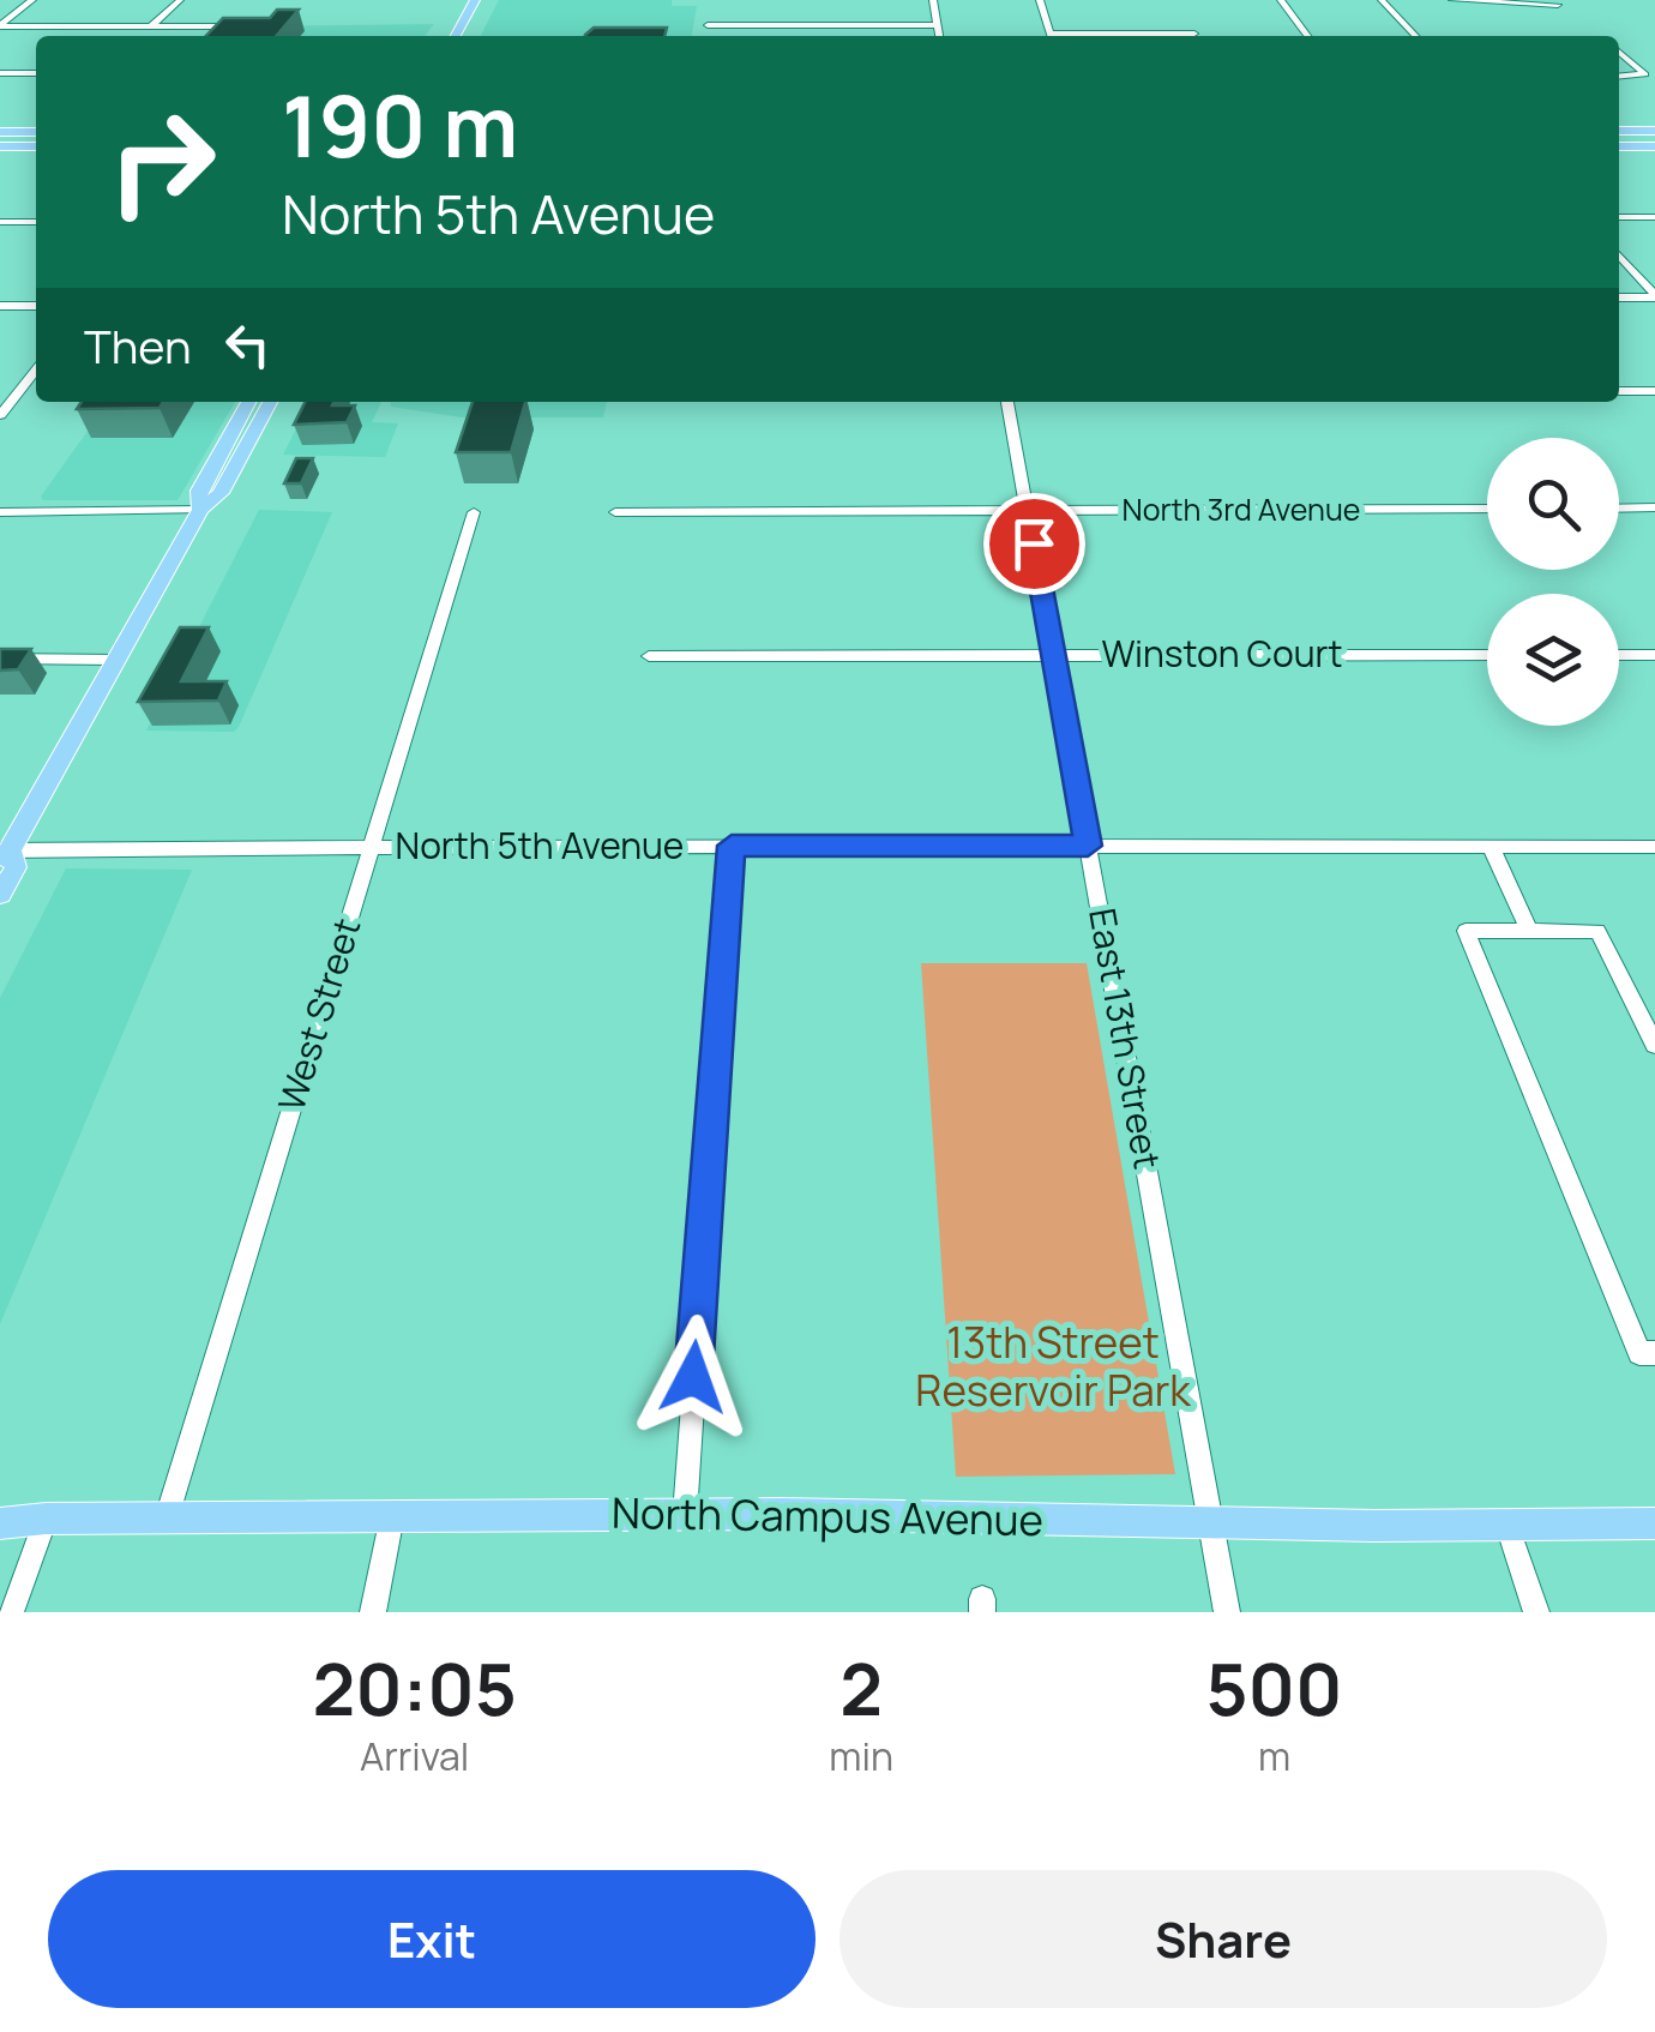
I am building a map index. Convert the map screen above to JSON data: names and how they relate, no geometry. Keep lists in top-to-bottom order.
{
  "streets": {
    "main road": ["North Campus Avenue"],
    "street": [
      "North 3rd Avenue",
      "Winston Court",
      "North 5th Avenue",
      "West Street",
      "East 13th Street"
    ]
  },
  "crossings": [
    ["North 3rd Avenue", "East 13th Street"],
    ["Winston Court", "East 13th Street"],
    ["North 5th Avenue", "West Street"],
    ["North 5th Avenue", "East 13th Street"],
    ["West Street", "North Campus Avenue"],
    ["East 13th Street", "North Campus Avenue"]
  ],
  "parks": ["13th Street Reservoir Park"],
  "page": {
    "turn": ["190 m", "North 5th Avenue"],
    "then": "Then",
    "eta": [
      "20:05",
      "Arrival",
      "2",
      "min",
      "500",
      "m"
    ],
    "buttons": ["Exit", "Share"]
  }
}
